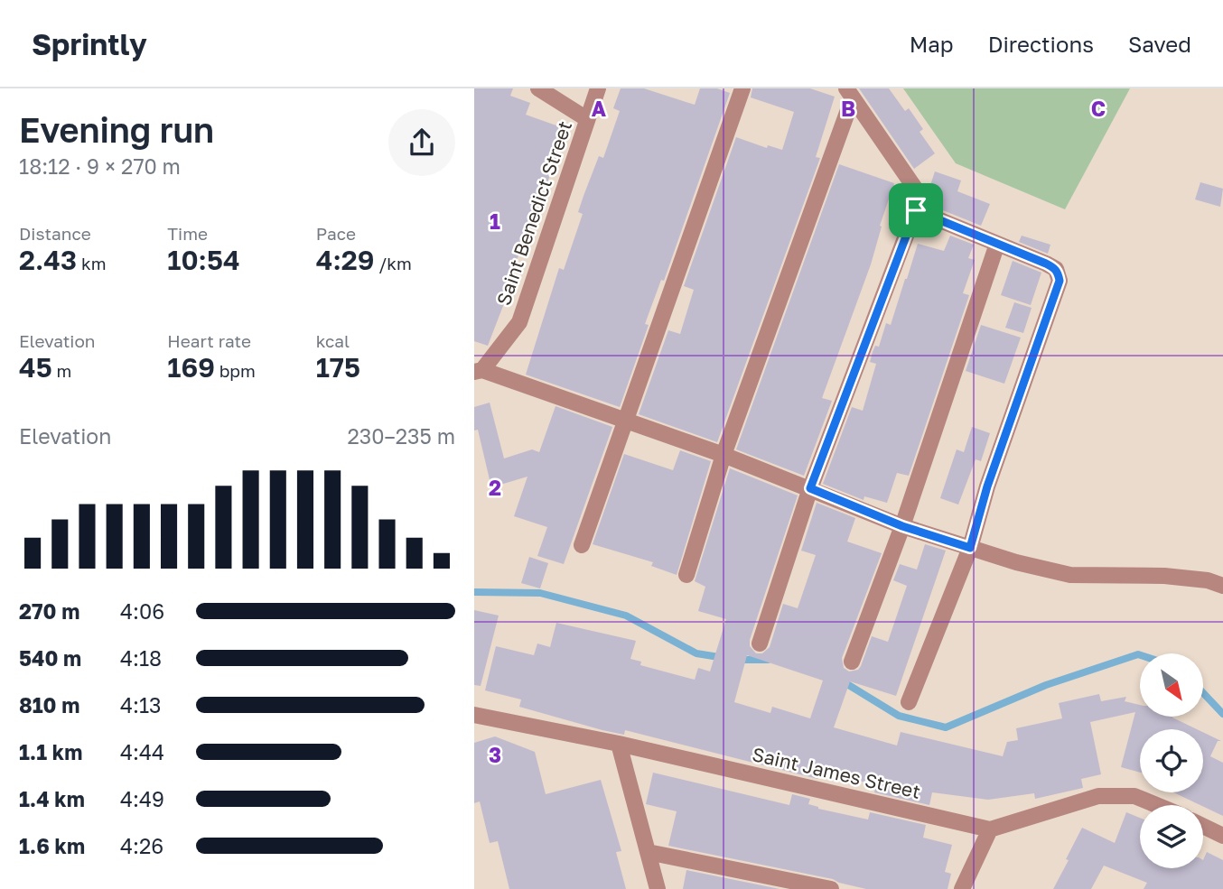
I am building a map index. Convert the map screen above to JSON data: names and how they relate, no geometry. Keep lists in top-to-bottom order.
{
  "streets": {
    "street": ["Saint Benedict Street", "Saint James Street"]
  },
  "north": "bottom right",
  "page": {
    "header": "Sprintly",
    "nav": ["Map", "Directions", "Saved"],
    "heading": ["Evening run", "18:12 · 9 × 270 m"],
    "stats": [
      ["Distance", "2.43 km"],
      ["Time", "10:54"],
      ["Pace", "4:29 /km"],
      ["Elevation", "45 m"],
      ["Heart rate", "169 bpm"],
      ["kcal", "175"]
    ],
    "chart": ["Elevation", "230–235 m"],
    "list": [
      {
        "name": "270 m",
        "note": "4:06"
      },
      {
        "name": "540 m",
        "note": "4:18"
      },
      {
        "name": "810 m",
        "note": "4:13"
      },
      {
        "name": "1.1 km",
        "note": "4:44"
      },
      {
        "name": "1.4 km",
        "note": "4:49"
      },
      {
        "name": "1.6 km",
        "note": "4:26"
      }
    ]
  },
  "grid": {
    "columns": ["A", "B", "C"],
    "rows": ["1", "2", "3"]
  }
}
